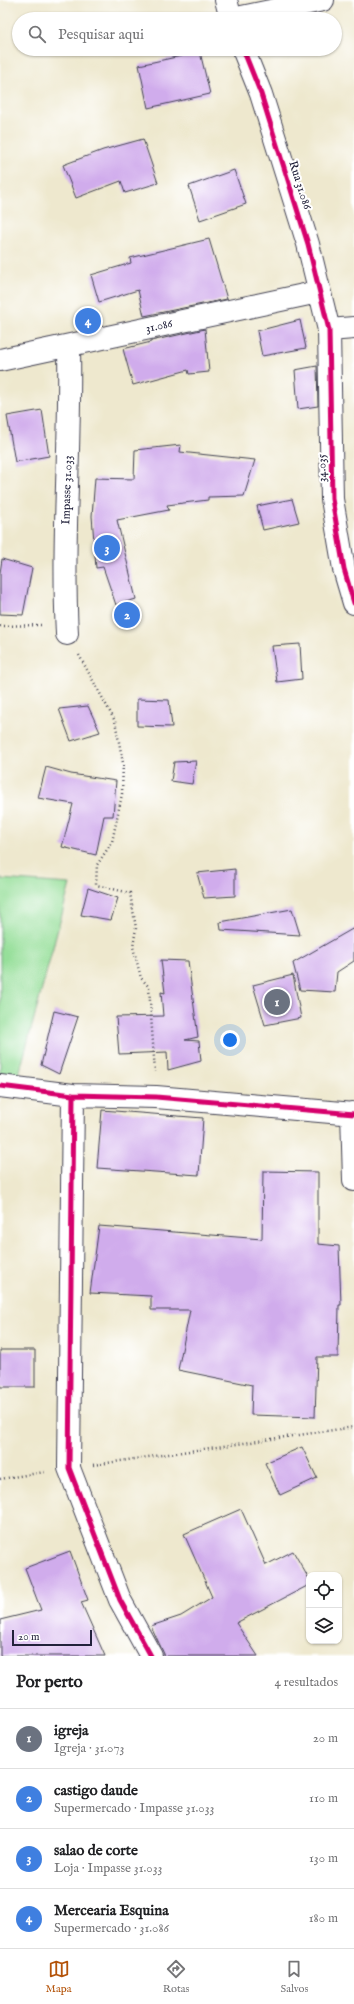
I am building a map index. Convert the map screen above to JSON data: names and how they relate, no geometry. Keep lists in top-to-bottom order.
{
  "streets": {
    "street": [
      "Rua 31.086",
      "31.086",
      "34.035",
      "Impasse 31.033"
    ]
  },
  "crossings": [
    ["Rua 31.086", "31.086"],
    ["Rua 31.086", "34.035"],
    ["31.086", "Impasse 31.033"]
  ],
  "scale_bar": "20 m",
  "page": {
    "search": "Pesquisar aqui",
    "pins": [
      "4",
      "3",
      "2",
      "1"
    ],
    "scale": "20 m",
    "heading": ["Por perto", "4 resultados"],
    "list": [
      {
        "mark": "1",
        "name": "igreja",
        "note": "Igreja · 31.073",
        "value": "20 m"
      },
      {
        "mark": "2",
        "name": "castigo daude",
        "note": "Supermercado · Impasse 31.033",
        "value": "110 m"
      },
      {
        "mark": "3",
        "name": "salao de corte",
        "note": "Loja · Impasse 31.033",
        "value": "130 m"
      },
      {
        "mark": "4",
        "name": "Mercearia Esquina",
        "note": "Supermercado · 31.086",
        "value": "180 m"
      }
    ],
    "nav": ["Mapa", "Rotas", "Salvos"]
  }
}
